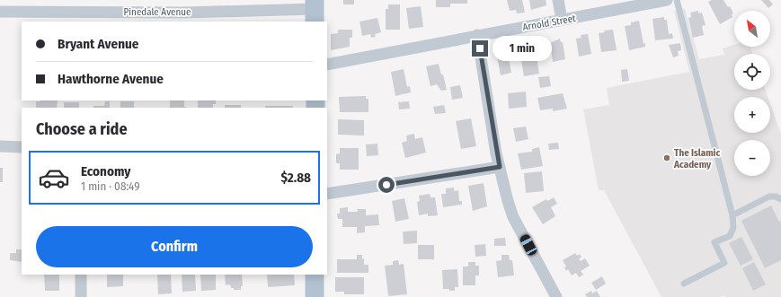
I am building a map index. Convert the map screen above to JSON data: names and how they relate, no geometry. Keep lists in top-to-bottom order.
{
  "streets": {
    "street": ["Pinedale Avenue", "Arnold Street"]
  },
  "places": ["The Islamic Academy"],
  "north": "top left",
  "page": {
    "map_buttons": ["+", "−"],
    "banner": ["Bryant Avenue", "Hawthorne Avenue"],
    "bubble": "1 min",
    "heading": "Choose a ride",
    "list": [
      {
        "name": "Economy",
        "note": "1 min · 08:49",
        "value": "$2.88"
      }
    ],
    "buttons": "Confirm"
  }
}
